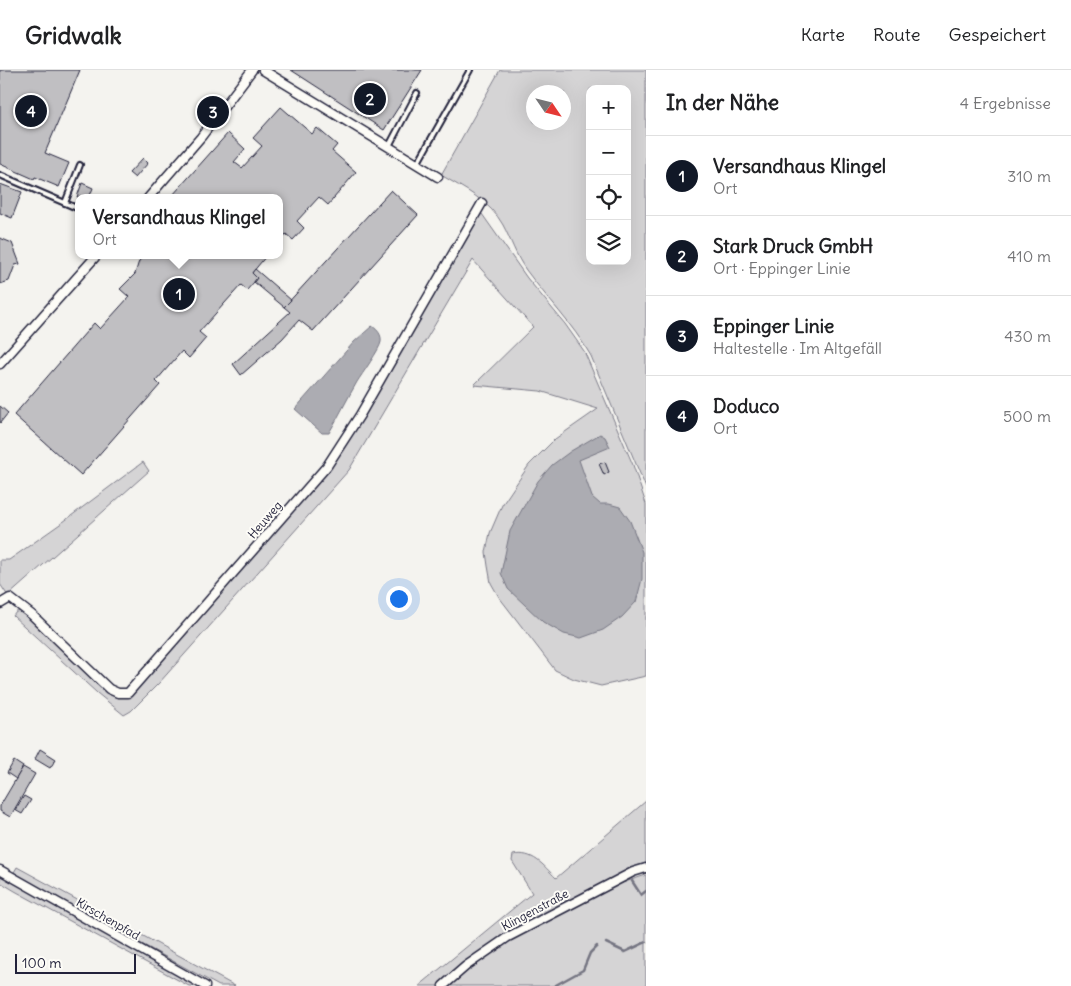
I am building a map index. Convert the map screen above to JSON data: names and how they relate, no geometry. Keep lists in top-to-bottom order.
{
  "streets": {
    "street": ["Heuweg", "Klingenstraße", "Kirschenpfad"]
  },
  "scale_bar": "100 m",
  "north": "bottom right",
  "page": {
    "header": "Gridwalk",
    "nav": ["Karte", "Route", "Gespeichert"],
    "heading": ["In der Nähe", "4 Ergebnisse"],
    "pins": [
      "2",
      "4",
      "3",
      "1"
    ],
    "map_buttons": ["+", "−"],
    "list": [
      {
        "mark": "1",
        "name": "Versandhaus Klingel",
        "note": "Ort",
        "value": "310 m"
      },
      {
        "mark": "2",
        "name": "Stark Druck GmbH",
        "note": "Ort · Eppinger Linie",
        "value": "410 m"
      },
      {
        "mark": "3",
        "name": "Eppinger Linie",
        "note": "Haltestelle · Im Altgefäll",
        "value": "430 m"
      },
      {
        "mark": "4",
        "name": "Doduco",
        "note": "Ort",
        "value": "500 m"
      }
    ],
    "popup": ["Versandhaus Klingel", "Ort"],
    "scale": "100 m"
  }
}
